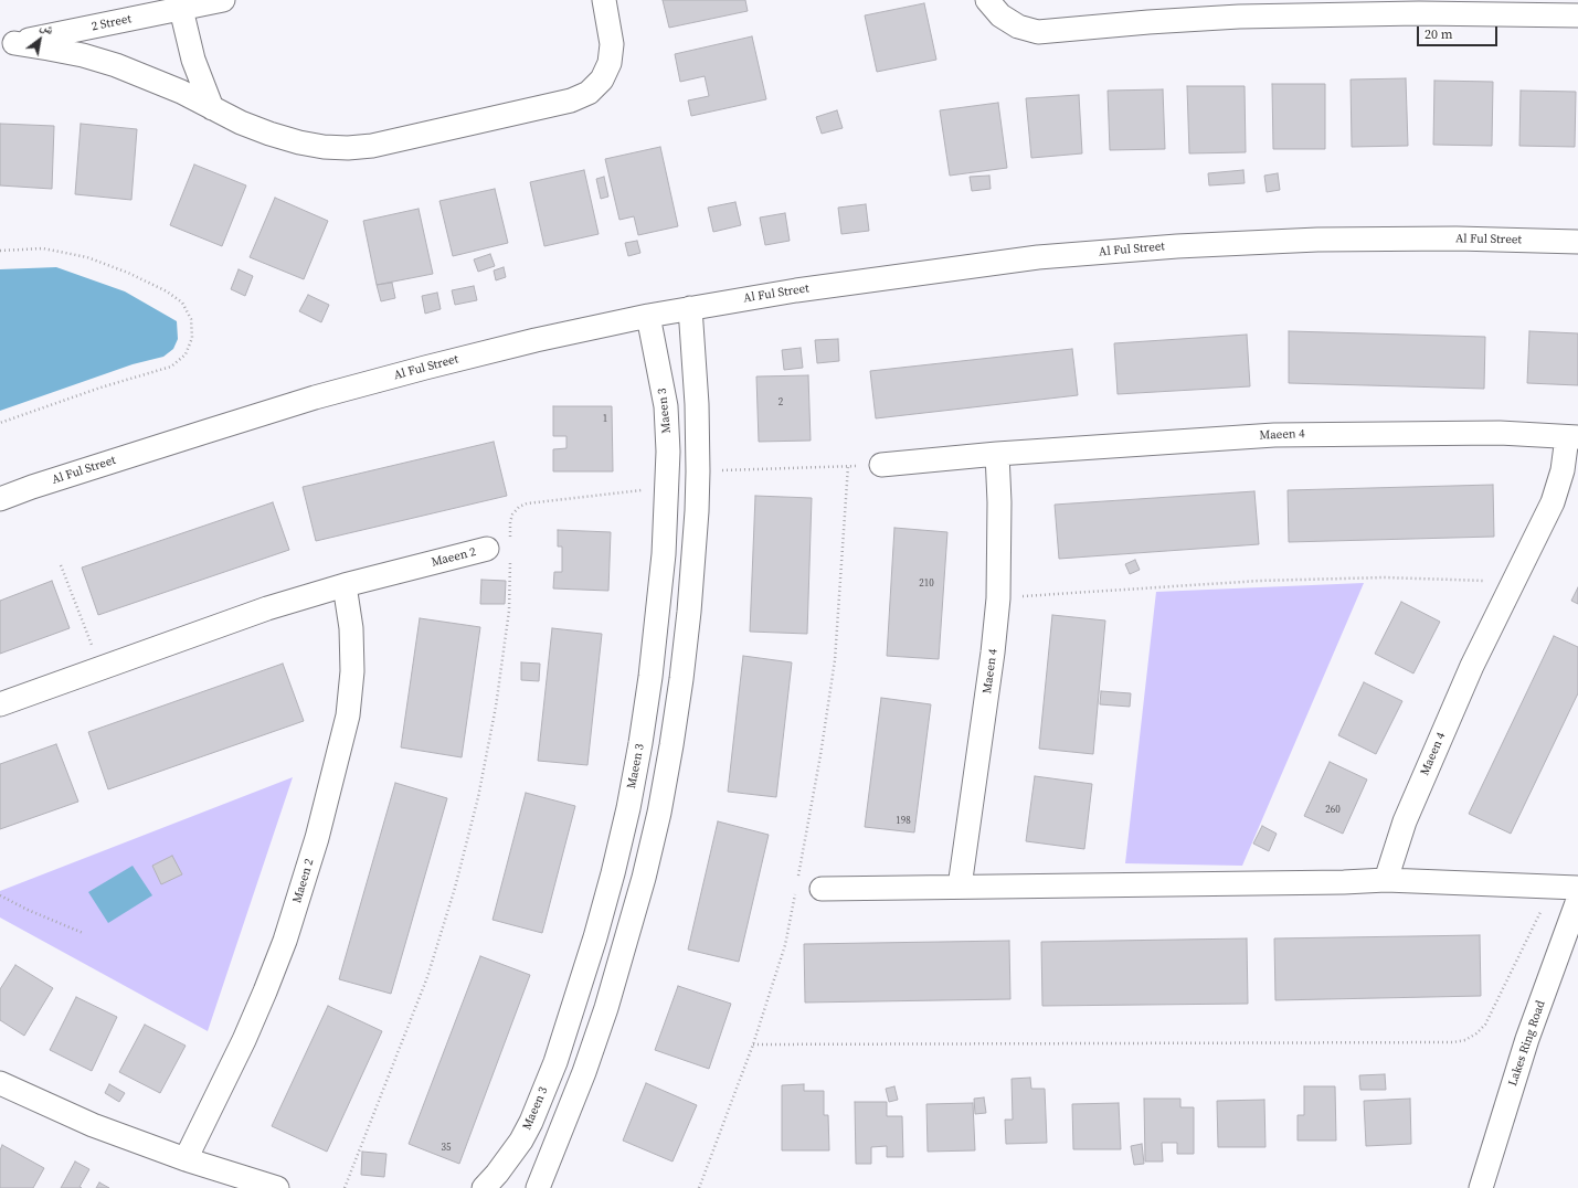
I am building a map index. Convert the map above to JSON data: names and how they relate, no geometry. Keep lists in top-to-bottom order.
{
  "streets": {
    "street": [
      "2 Street",
      "Al Ful Street",
      "Maeen 3",
      "Maeen 4",
      "Maeen 2",
      "Lakes Ring Road"
    ]
  },
  "crossings": [
    ["Al Ful Street", "Maeen 3"]
  ],
  "house_numbers": [
    "2",
    "1",
    "210",
    "260",
    "198",
    "35"
  ],
  "scale_bar": "20 m",
  "north": "top right"
}
